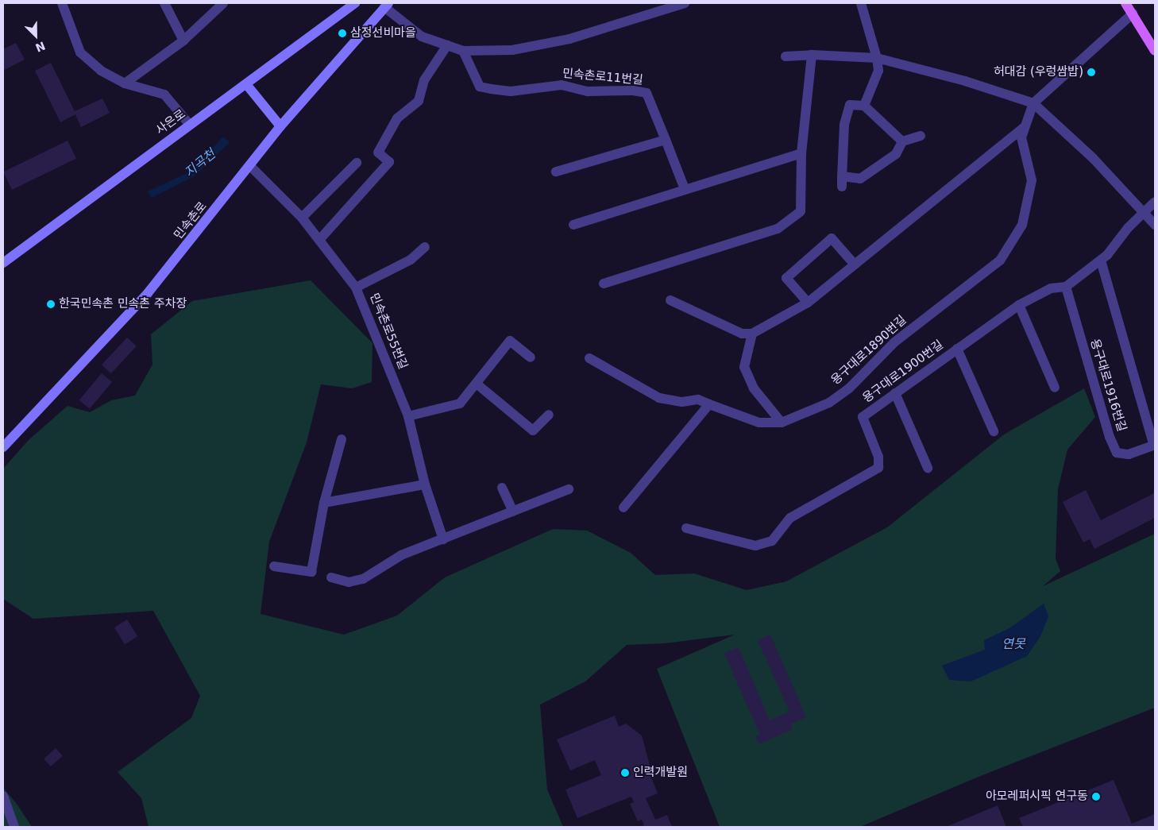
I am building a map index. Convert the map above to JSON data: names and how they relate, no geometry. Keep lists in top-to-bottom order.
{
  "streets": {
    "street": [
      "민속촌로11번길",
      "사은로",
      "민속촌로",
      "민속촌로55번길",
      "용구대로1890번길",
      "용구대로1900번길",
      "용구대로1916번길"
    ]
  },
  "crossings": [
    ["민속촌로", "민속촌로55번길"],
    ["용구대로1900번길", "용구대로1916번길"]
  ],
  "water": ["지곡천", "연못"],
  "places": [
    "삼정선비마을",
    "허대감 (우렁쌈밥)",
    "한국민속촌 민속촌 주차장",
    "인력개발원",
    "아모레퍼시픽 연구동"
  ],
  "north": "bottom right"
}
